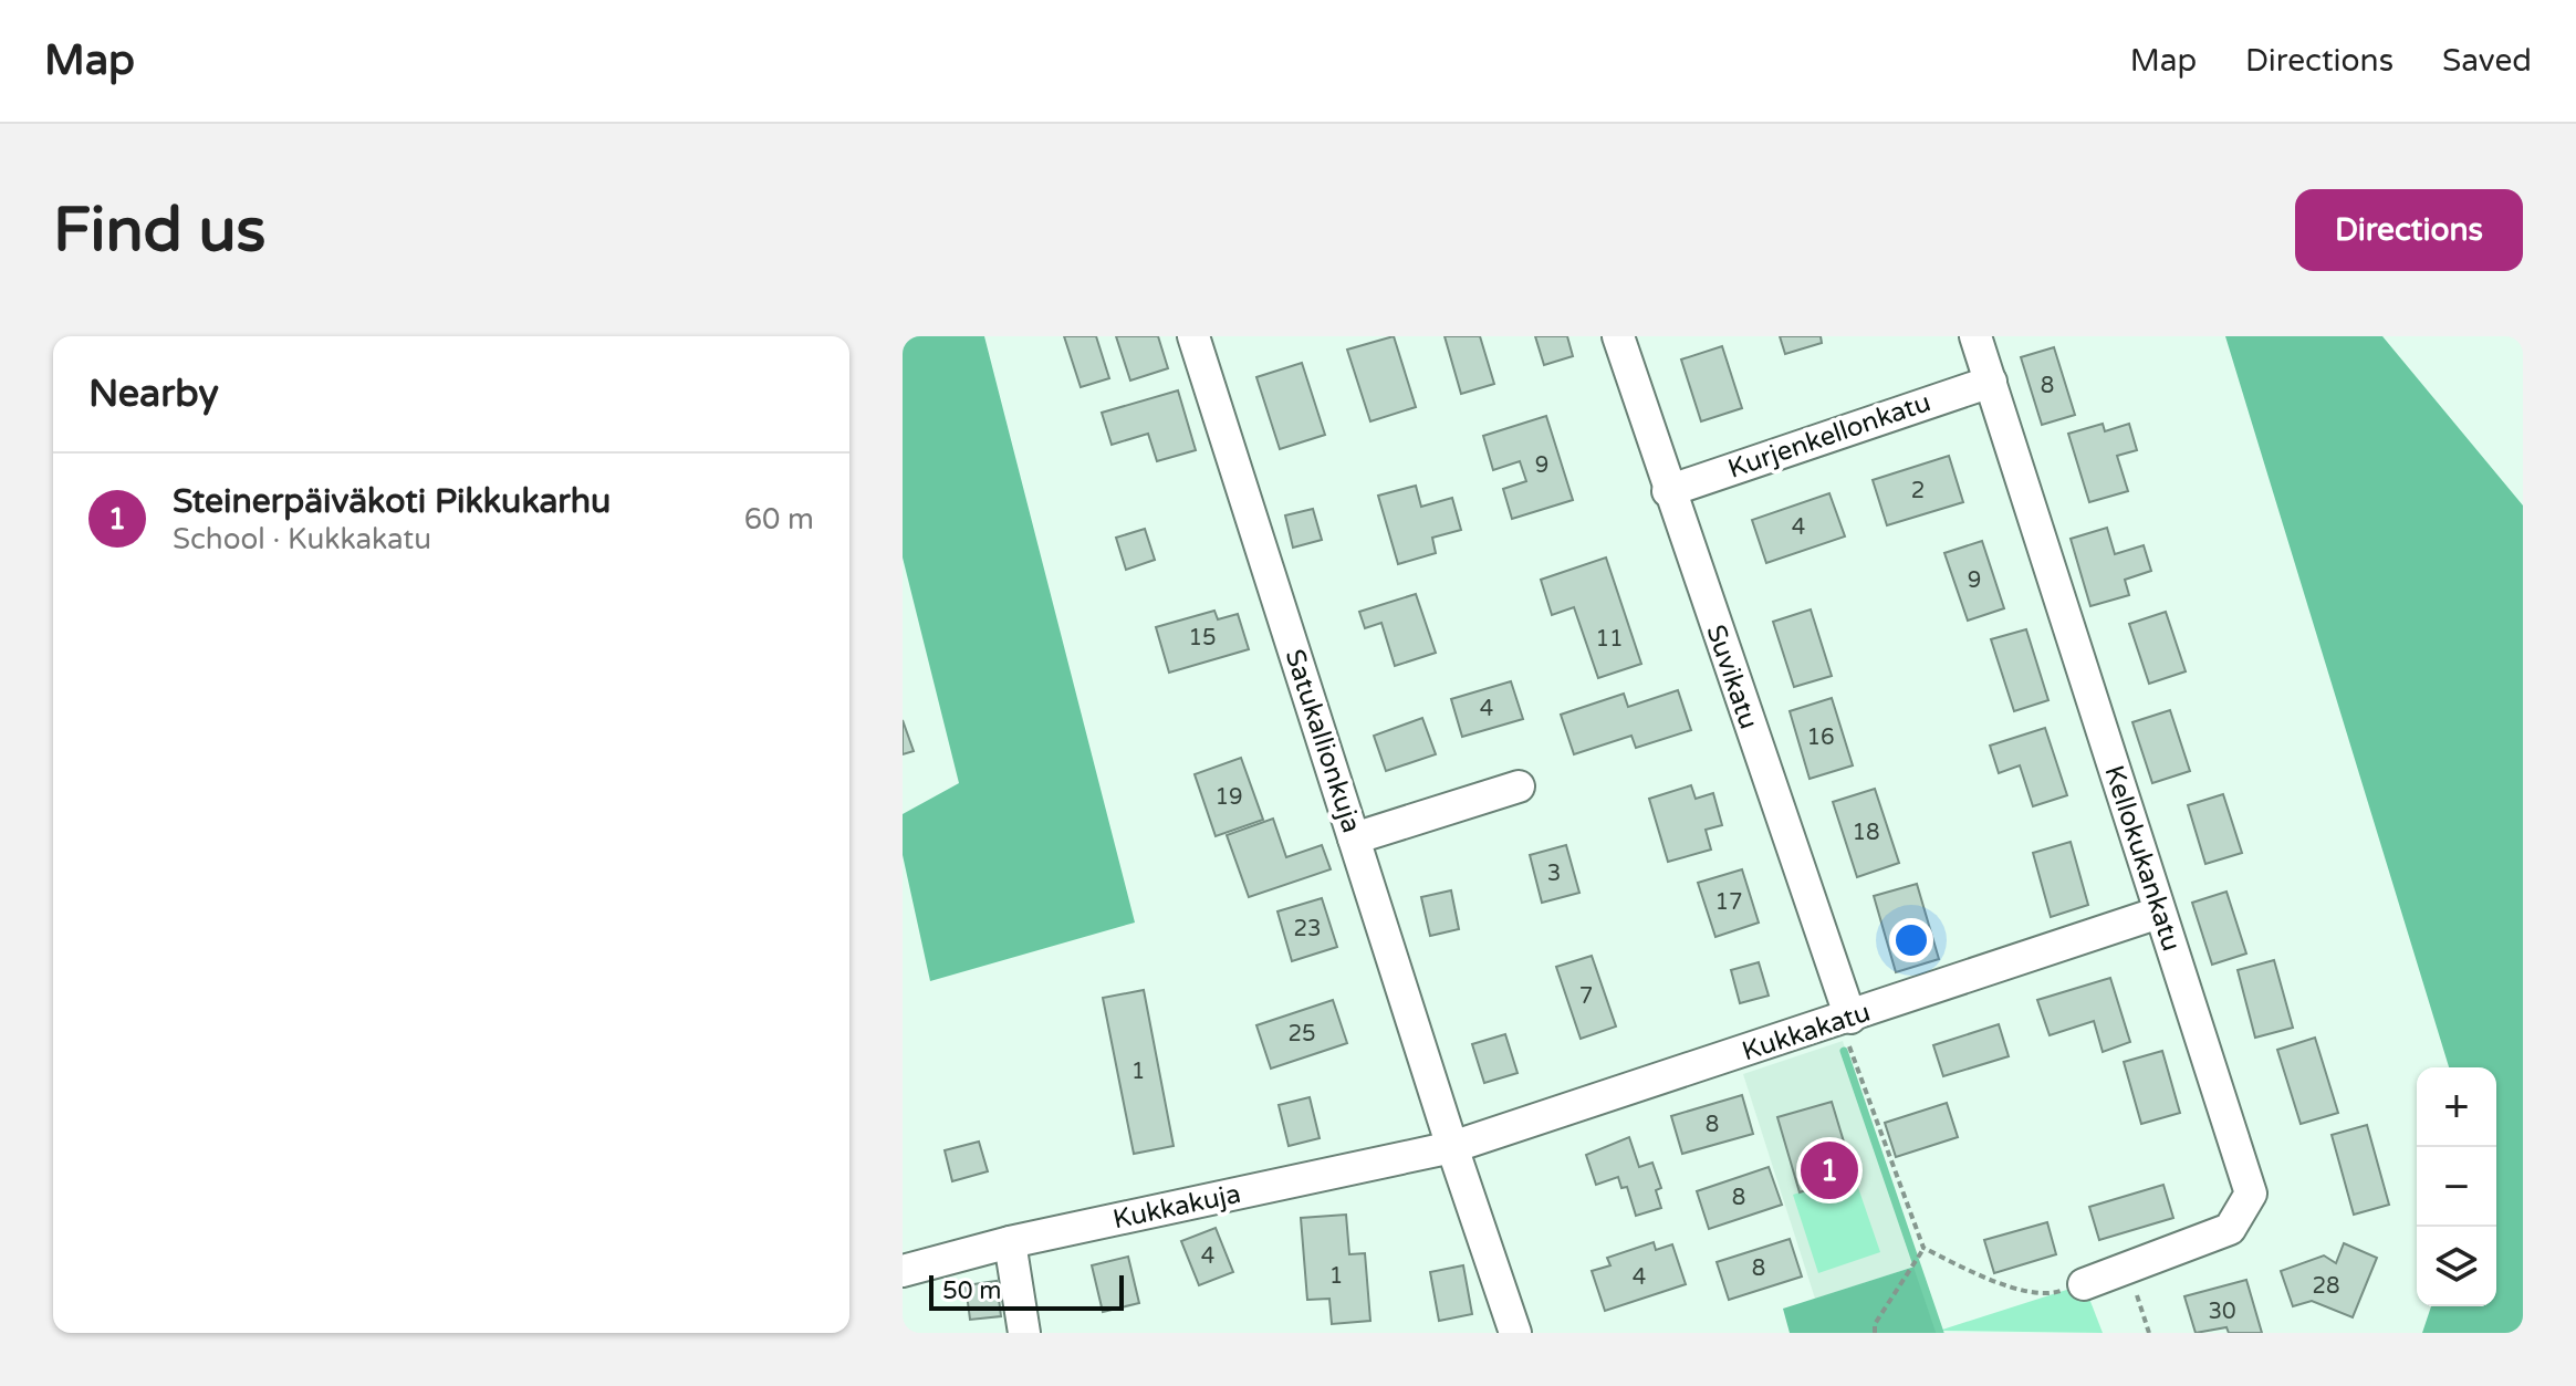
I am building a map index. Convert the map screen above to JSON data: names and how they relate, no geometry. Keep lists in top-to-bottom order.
{
  "streets": {
    "street": [
      "Kurjenkellonkatu",
      "Suvikatu",
      "Satukallionkuja",
      "Kellokukankatu",
      "Kukkakatu",
      "Kukkakuja"
    ]
  },
  "crossings": [
    ["Kurjenkellonkatu", "Suvikatu"],
    ["Kurjenkellonkatu", "Kellokukankatu"],
    ["Suvikatu", "Kukkakatu"],
    ["Satukallionkuja", "Kukkakatu"],
    ["Satukallionkuja", "Kukkakuja"],
    ["Kellokukankatu", "Kukkakatu"],
    ["Kukkakatu", "Kukkakuja"]
  ],
  "house_numbers": [
    "8",
    "9",
    "2",
    "4",
    "9",
    "15",
    "11",
    "4",
    "16",
    "19",
    "18",
    "3",
    "17",
    "23",
    "7",
    "25",
    "1",
    "8",
    "8",
    "4",
    "8",
    "1",
    "4",
    "28",
    "30"
  ],
  "scale_bar": "50 m",
  "page": {
    "header": "Map",
    "nav": ["Map", "Directions", "Saved"],
    "buttons": "Directions",
    "title": "Find us",
    "heading": "Nearby",
    "list": [
      {
        "mark": "1",
        "name": "Steinerpäiväkoti Pikkukarhu",
        "note": "School · Kukkakatu",
        "value": "60 m"
      }
    ],
    "map_buttons": ["+", "−"],
    "pins": "1",
    "scale": "50 m"
  }
}
